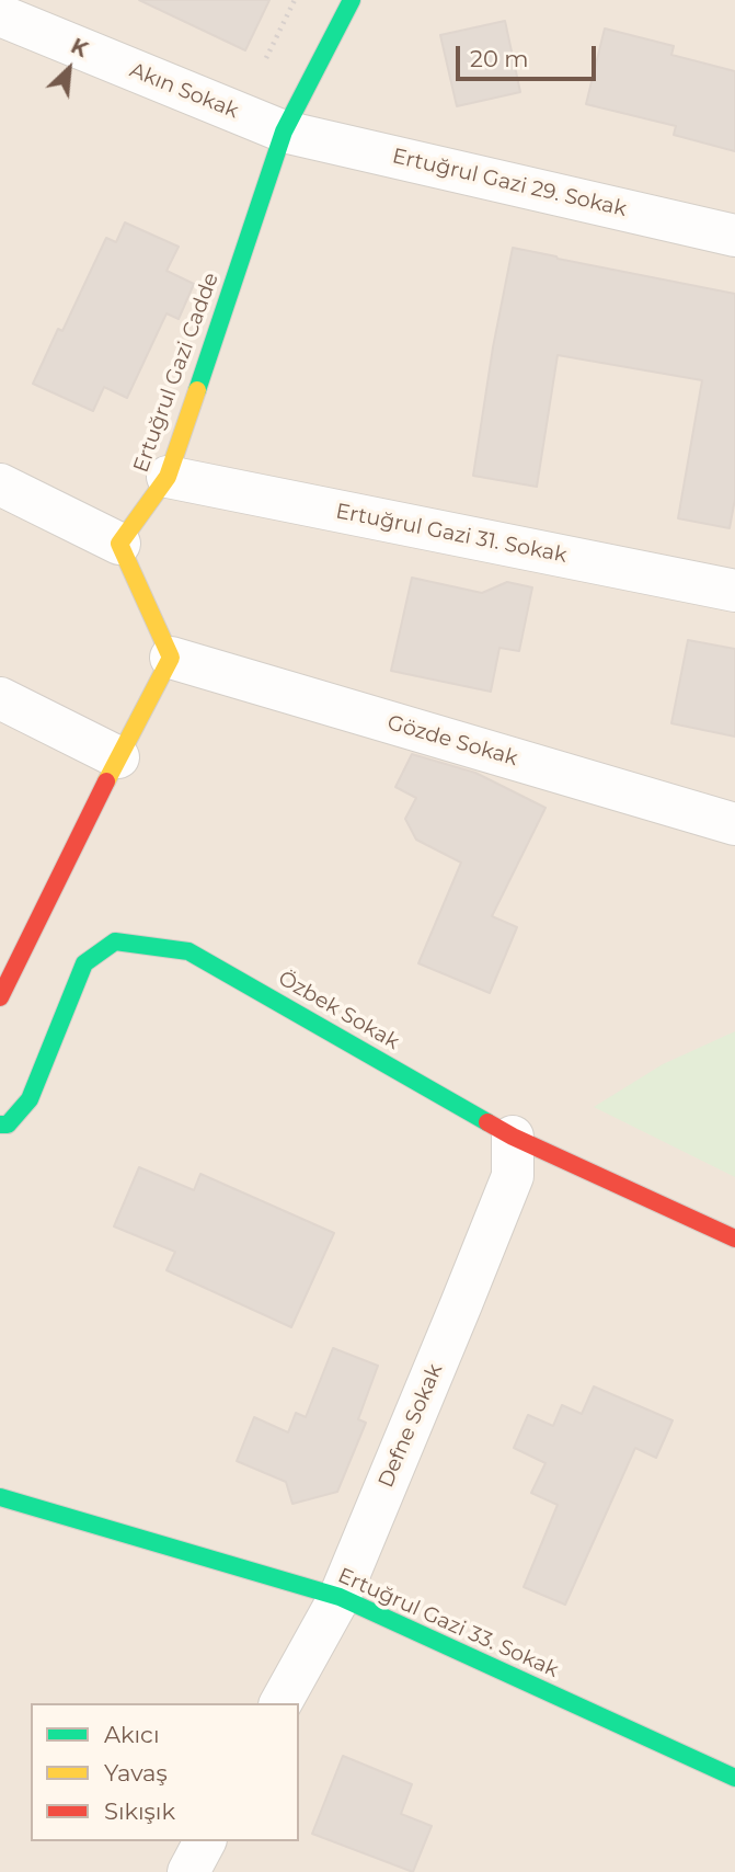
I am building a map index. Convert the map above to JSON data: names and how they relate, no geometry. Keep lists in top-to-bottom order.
{
  "streets": {
    "street": [
      "Akın Sokak",
      "Ertuğrul Gazi 29. Sokak",
      "Ertuğrul Gazi Cadde",
      "Ertuğrul Gazi 31. Sokak",
      "Gözde Sokak",
      "Özbek Sokak",
      "Defne Sokak",
      "Ertuğrul Gazi 33. Sokak"
    ]
  },
  "crossings": [
    ["Akın Sokak", "Ertuğrul Gazi 29. Sokak"],
    ["Akın Sokak", "Ertuğrul Gazi Cadde"],
    ["Ertuğrul Gazi 29. Sokak", "Ertuğrul Gazi Cadde"],
    ["Ertuğrul Gazi Cadde", "Ertuğrul Gazi 31. Sokak"],
    ["Özbek Sokak", "Defne Sokak"],
    ["Defne Sokak", "Ertuğrul Gazi 33. Sokak"]
  ],
  "legend": ["Akıcı", "Yavaş", "Sıkışık"],
  "scale_bar": "20 m",
  "north": "top right"
}
